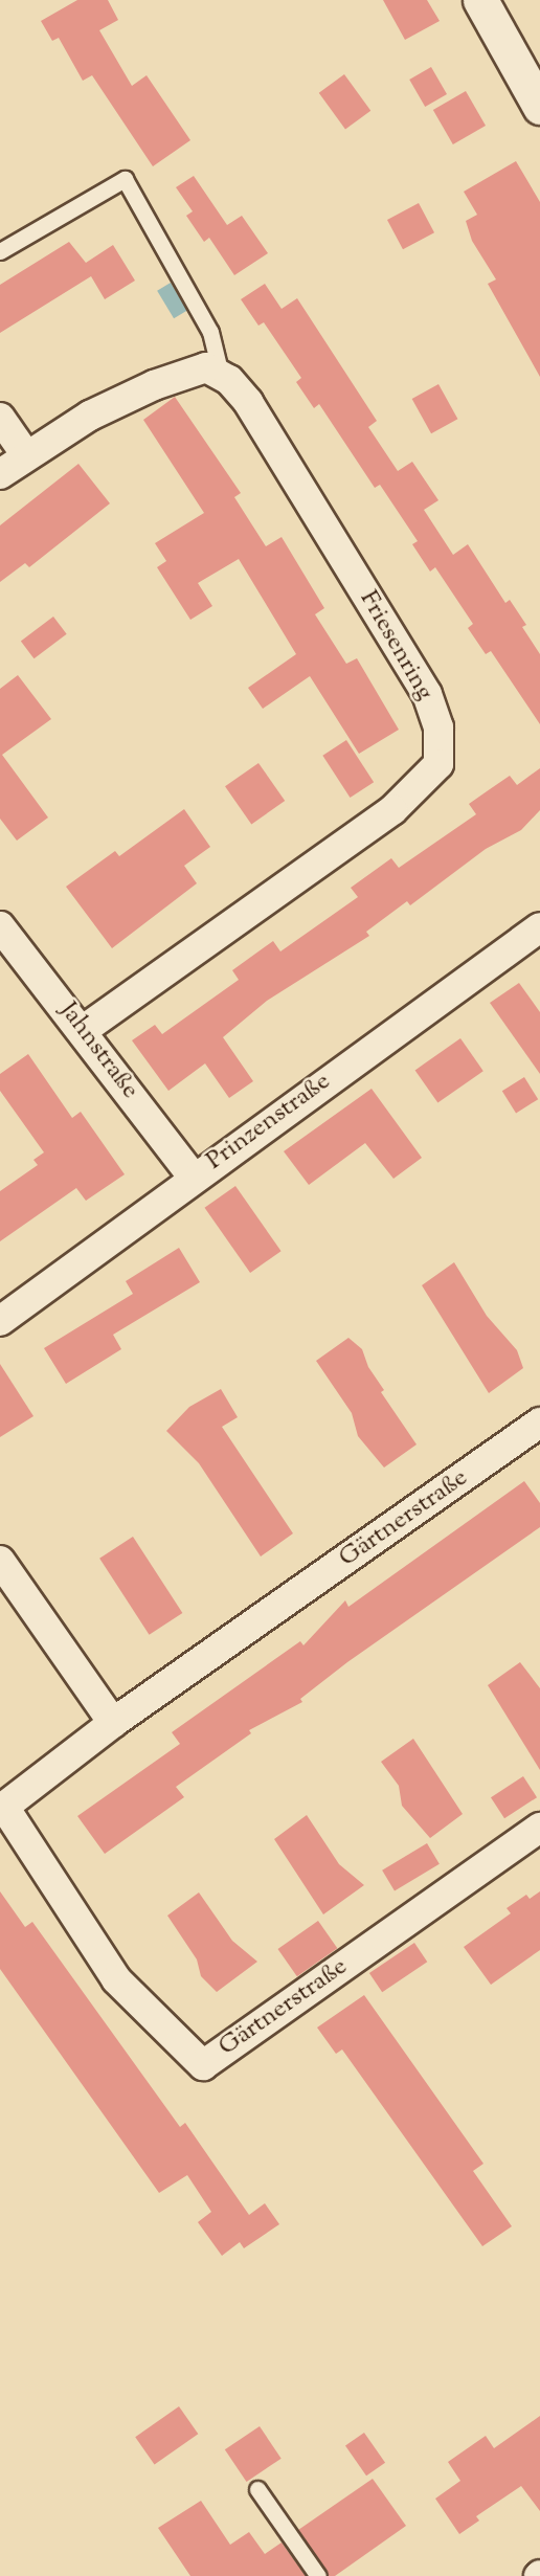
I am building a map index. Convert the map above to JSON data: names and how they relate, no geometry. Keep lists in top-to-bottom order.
{
  "streets": {
    "street": [
      "Friesenring",
      "Jahnstraße",
      "Prinzenstraße",
      "Gärtnerstraße"
    ]
  },
  "crossings": [
    ["Friesenring", "Jahnstraße"],
    ["Jahnstraße", "Prinzenstraße"]
  ]
}
